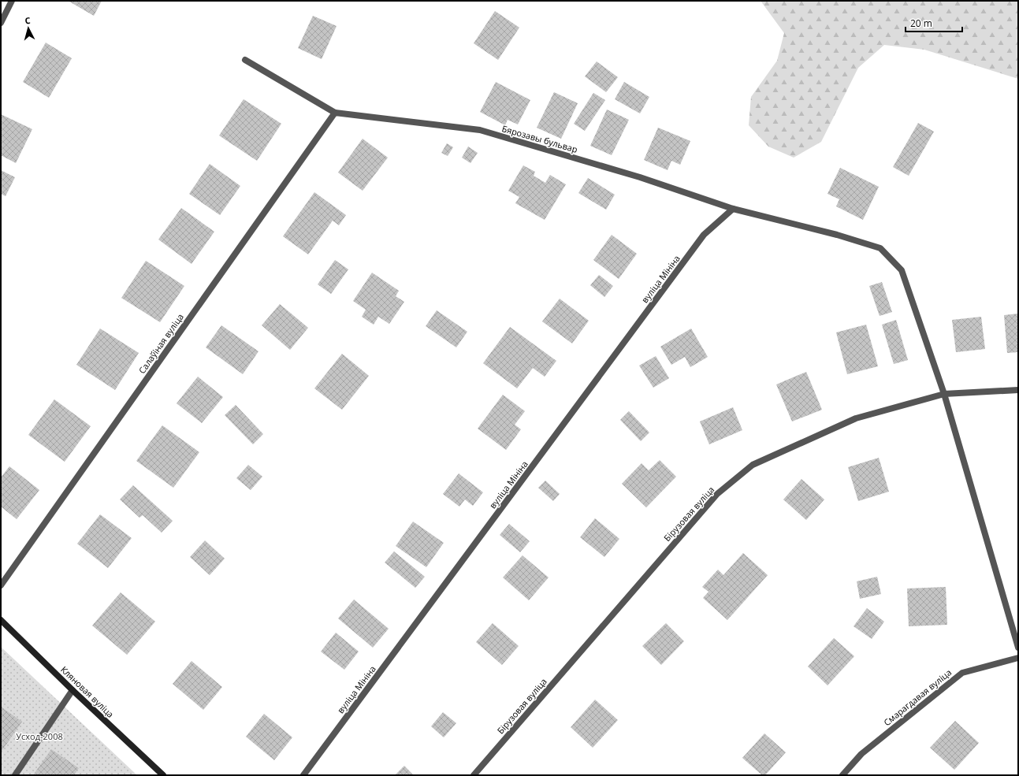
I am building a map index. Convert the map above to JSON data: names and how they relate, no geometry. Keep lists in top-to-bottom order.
{
  "streets": {
    "street": [
      "Бярозавы бульвар",
      "вуліца Мініна",
      "Салаўіная вуліца",
      "Бірузовая вуліца",
      "Кляновая вуліца",
      "Смарагдавая вуліца"
    ]
  },
  "crossings": [
    ["Бярозавы бульвар", "вуліца Мініна"],
    ["Бярозавы бульвар", "Салаўіная вуліца"],
    ["Бярозавы бульвар", "Бірузовая вуліца"]
  ],
  "parks": ["Усход-2008"],
  "scale_bar": "20 m",
  "north": "top"
}
